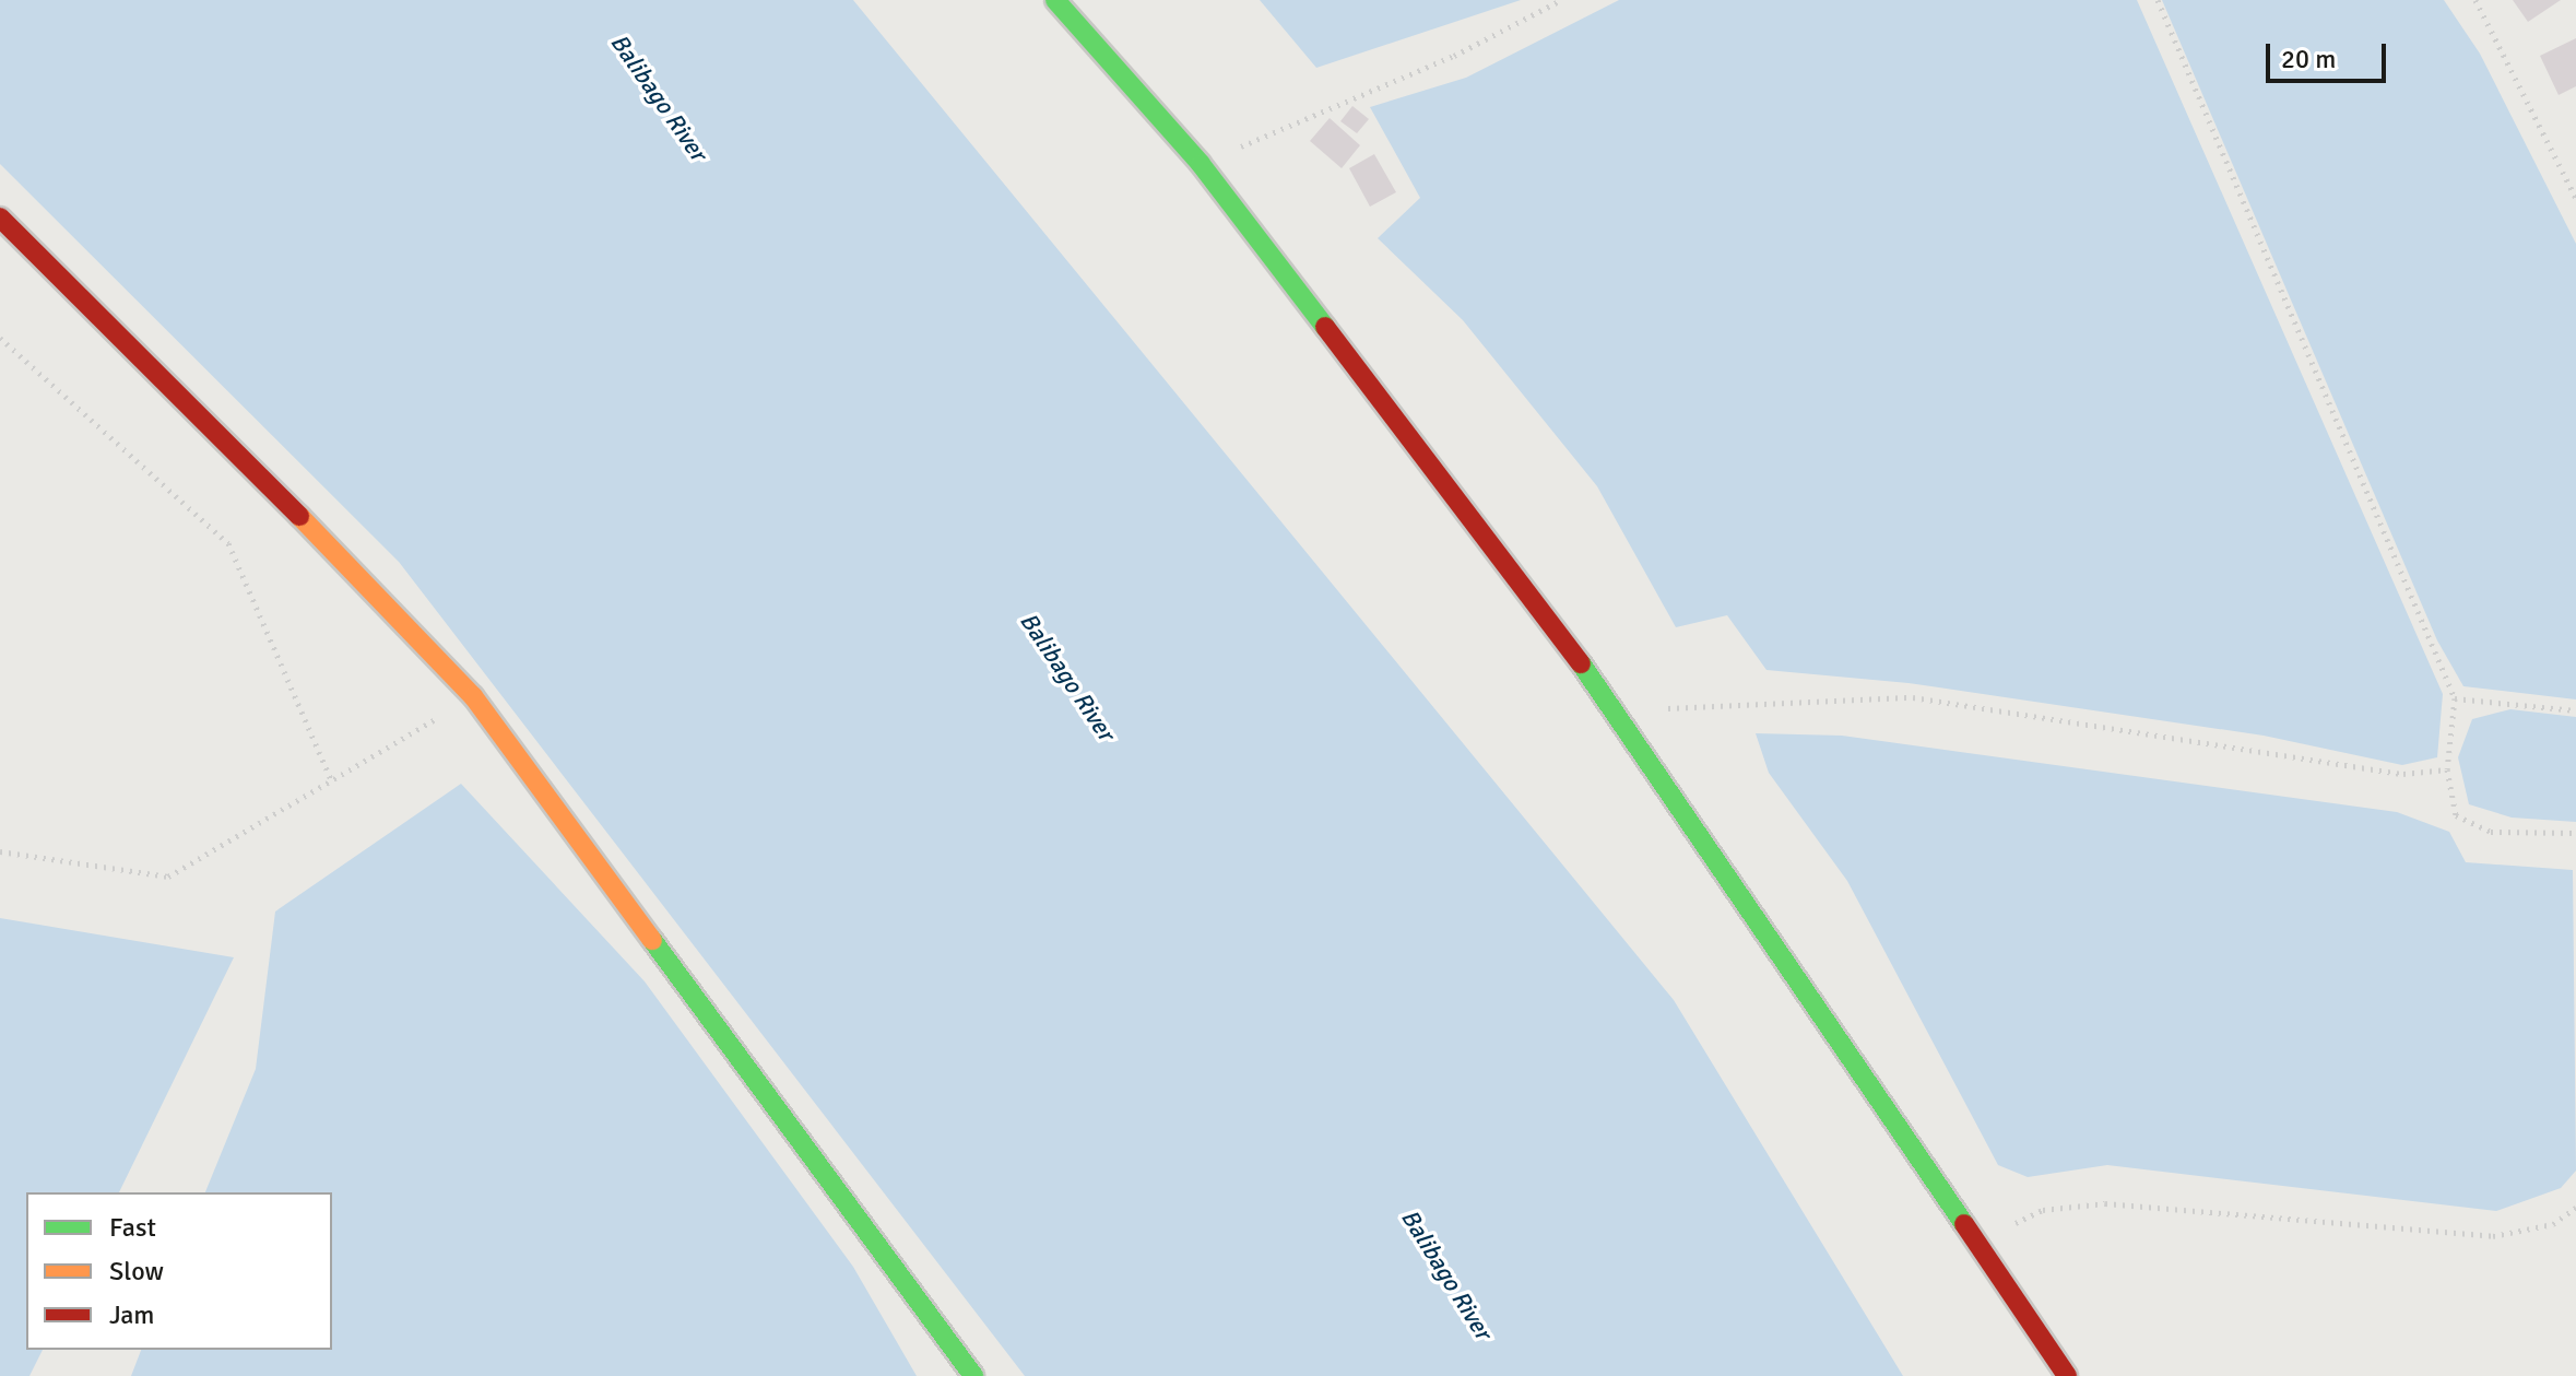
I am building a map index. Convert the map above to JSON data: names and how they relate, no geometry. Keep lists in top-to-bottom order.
{
  "water": ["Balibago River"],
  "legend": ["Fast", "Slow", "Jam"],
  "scale_bar": "20 m"
}
